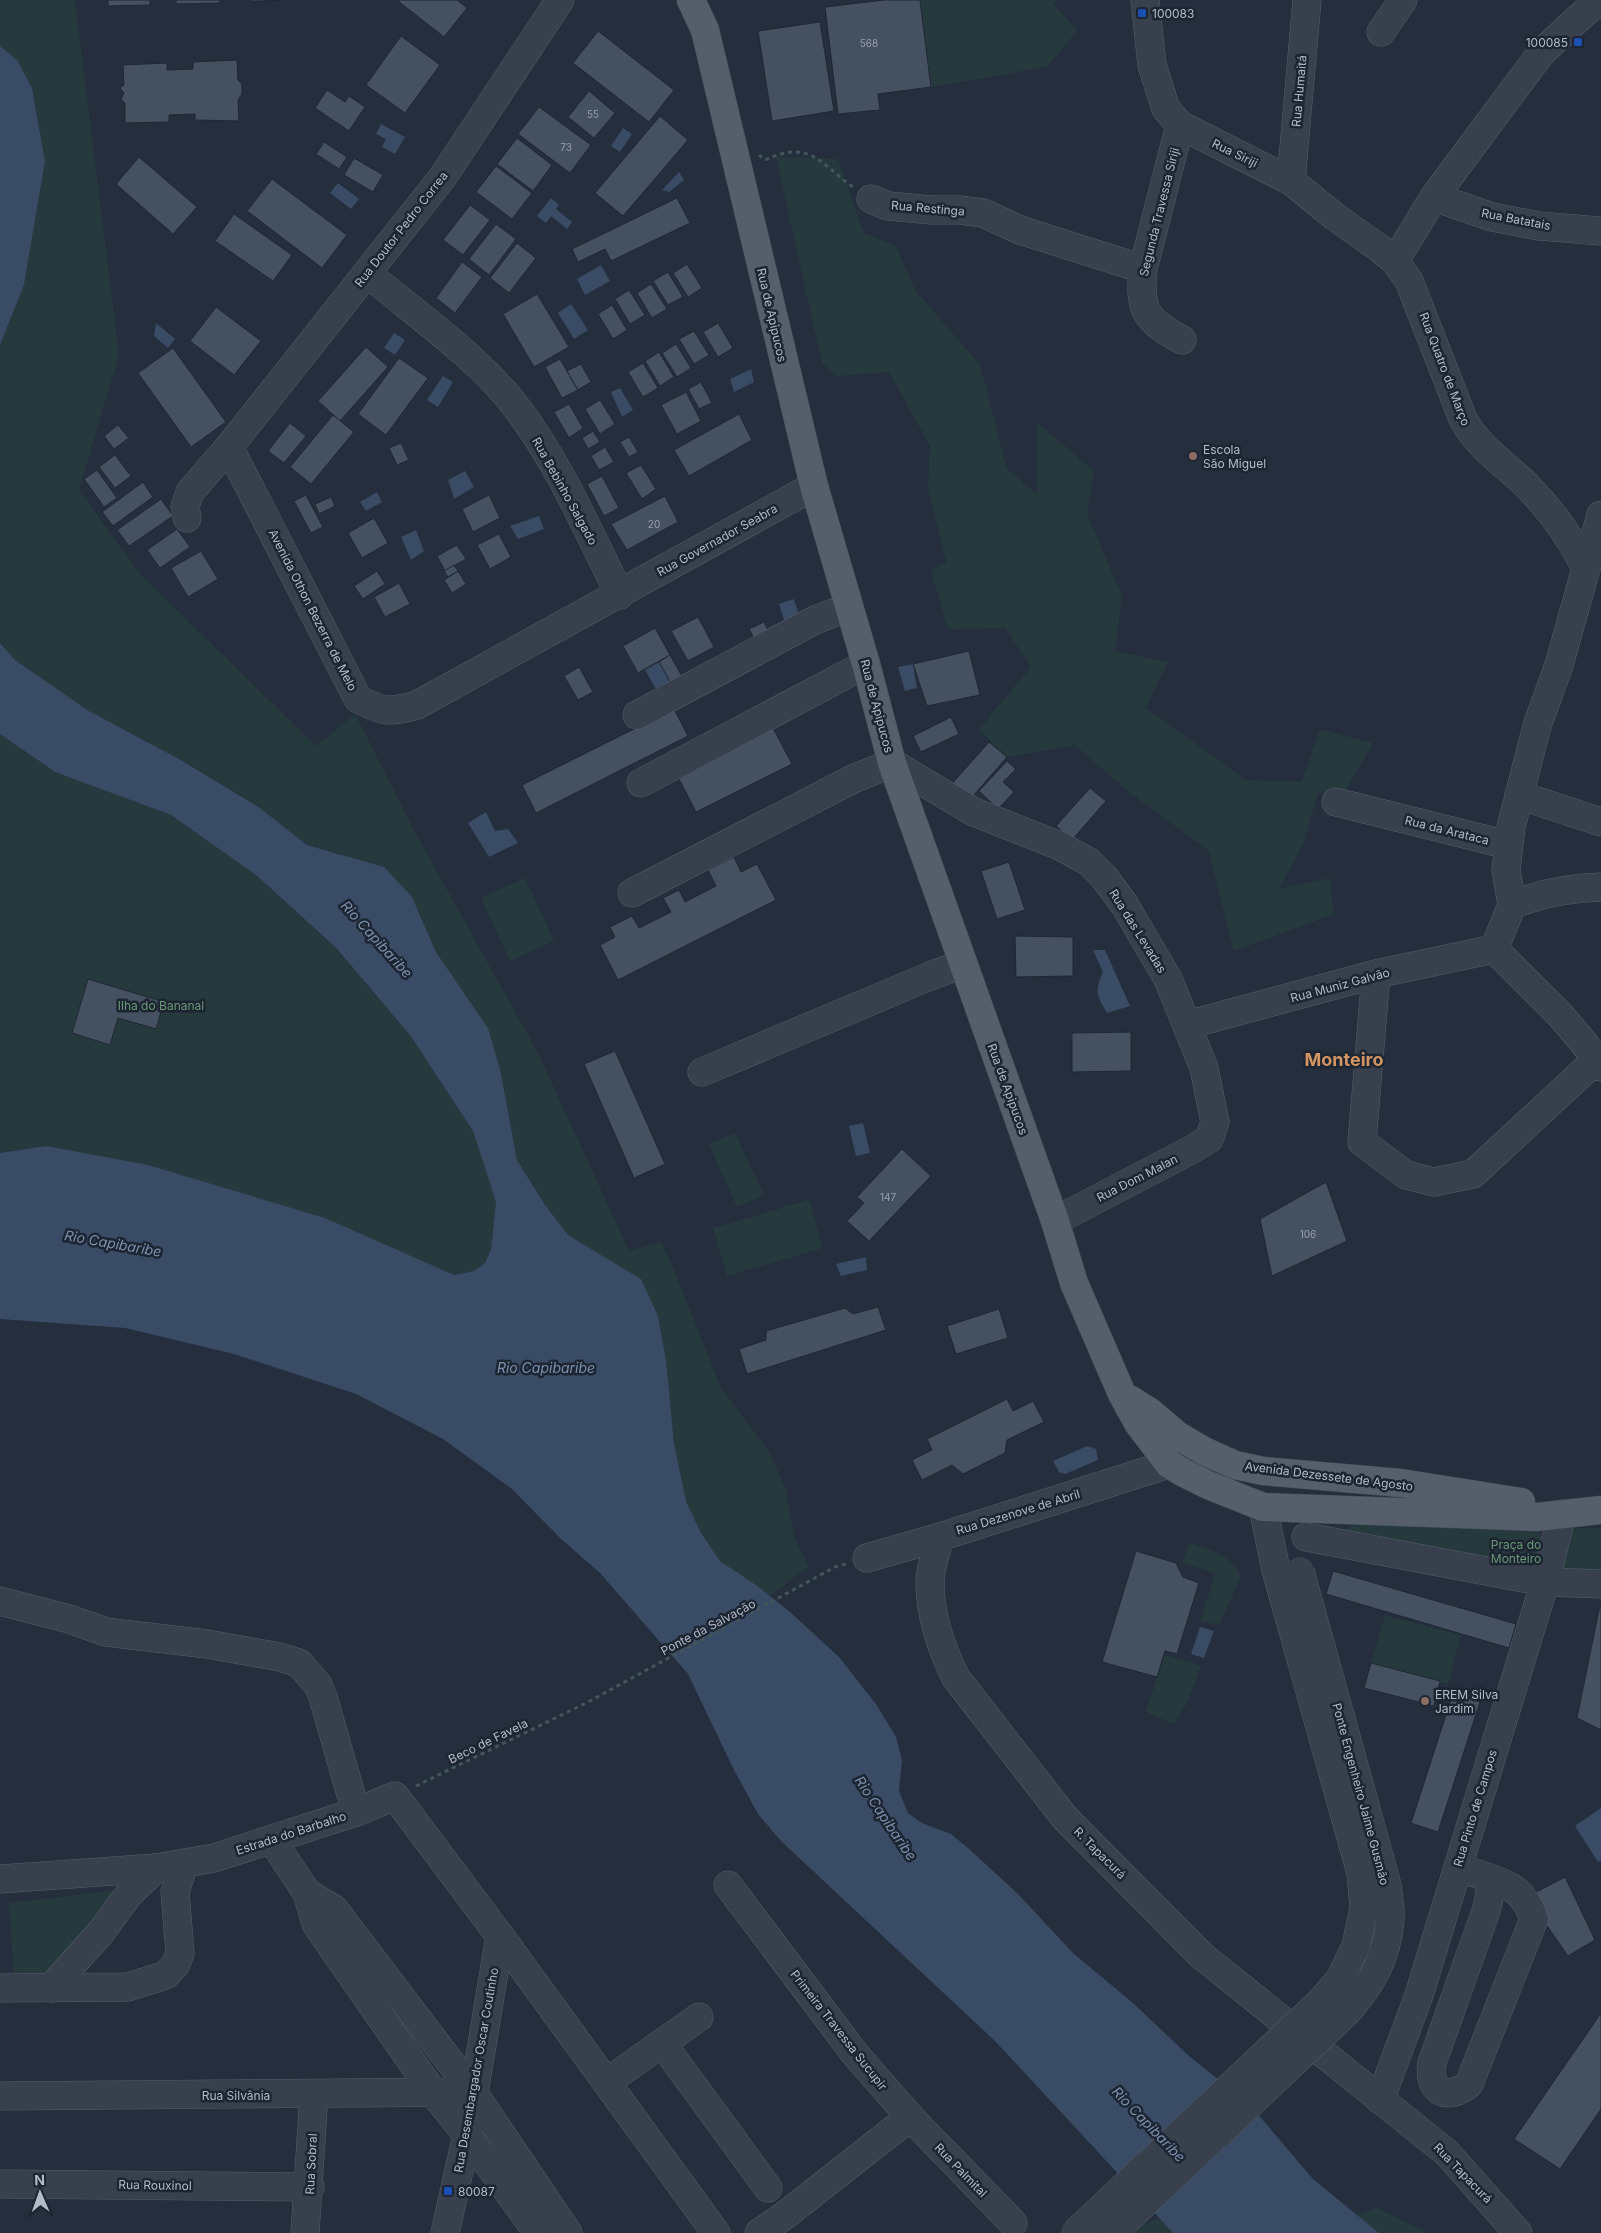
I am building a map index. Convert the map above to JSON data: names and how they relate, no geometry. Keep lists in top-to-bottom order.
{
  "streets": {
    "main road": ["Rua de Apipucos", "Avenida Dezessete de Agosto"],
    "street": [
      "Rua Humaitá",
      "Rua Siriji",
      "Rua Restinga",
      "Segunda Travessa Siriji",
      "Rua Batatais",
      "Rua Doutor Pedro Correa",
      "Rua Quatro de Março",
      "Rua Bebinho Salgado",
      "Rua Governador Seabra",
      "Avenida Othon Bezerra de Melo",
      "Rua da Arataca",
      "Rua das Levadas",
      "Rua Muniz Galvão",
      "Rua Dom Malan",
      "Rua Dezenove de Abril",
      "Ponte Engenheiro Jaime Gusmão",
      "Rua Pinto de Campos",
      "Estrada do Barbalho",
      "R. Tapacurá",
      "Primeira Travessa Sucupir",
      "Rua Desembargador Oscar Coutinho",
      "Rua Silvânia",
      "Rua Sobral",
      "Rua Palmital",
      "Rua Tapacurá",
      "Rua Rouxinol"
    ],
    "path": ["Ponte da Salvação", "Beco de Favela"]
  },
  "crossings": [
    ["Rua Humaitá", "Rua Siriji"],
    ["Rua Siriji", "Segunda Travessa Siriji"],
    ["Rua Siriji", "Rua Quatro de Março"],
    ["Rua Restinga", "Segunda Travessa Siriji"],
    ["Rua Doutor Pedro Correa", "Rua Bebinho Salgado"],
    ["Rua Doutor Pedro Correa", "Avenida Othon Bezerra de Melo"],
    ["Rua de Apipucos", "Rua Governador Seabra"],
    ["Rua de Apipucos", "Rua das Levadas"],
    ["Rua de Apipucos", "Rua Dom Malan"],
    ["Rua de Apipucos", "Avenida Dezessete de Agosto"],
    ["Rua Bebinho Salgado", "Rua Governador Seabra"],
    ["Rua Bebinho Salgado", "Avenida Othon Bezerra de Melo"],
    ["Rua Governador Seabra", "Avenida Othon Bezerra de Melo"],
    ["Rua das Levadas", "Rua Muniz Galvão"],
    ["Rua das Levadas", "Rua Dom Malan"],
    ["Avenida Dezessete de Agosto", "Rua Dezenove de Abril"],
    ["Avenida Dezessete de Agosto", "Ponte Engenheiro Jaime Gusmão"],
    ["Avenida Dezessete de Agosto", "Rua Pinto de Campos"],
    ["Rua Dezenove de Abril", "R. Tapacurá"],
    ["Ponte da Salvação", "Beco de Favela"],
    ["Beco de Favela", "Estrada do Barbalho"],
    ["Rua Pinto de Campos", "R. Tapacurá"],
    ["Rua Pinto de Campos", "Rua Tapacurá"],
    ["R. Tapacurá", "Rua Tapacurá"],
    ["Primeira Travessa Sucupir", "Rua Palmital"],
    ["Rua Desembargador Oscar Coutinho", "Rua Silvânia"],
    ["Rua Silvânia", "Rua Sobral"],
    ["Rua Sobral", "Rua Rouxinol"]
  ],
  "districts": ["Monteiro"],
  "water": ["Rio Capibaribe"],
  "parks": ["Ilha do Bananal", "Praça do Monteiro"],
  "places": {
    "transit": ["100083", "100085", "80087"],
    "other": ["Escola São Miguel", "EREM Silva Jardim"]
  },
  "house_numbers": [
    "568",
    "55",
    "73",
    "20",
    "147",
    "106"
  ],
  "north": "top"
}
